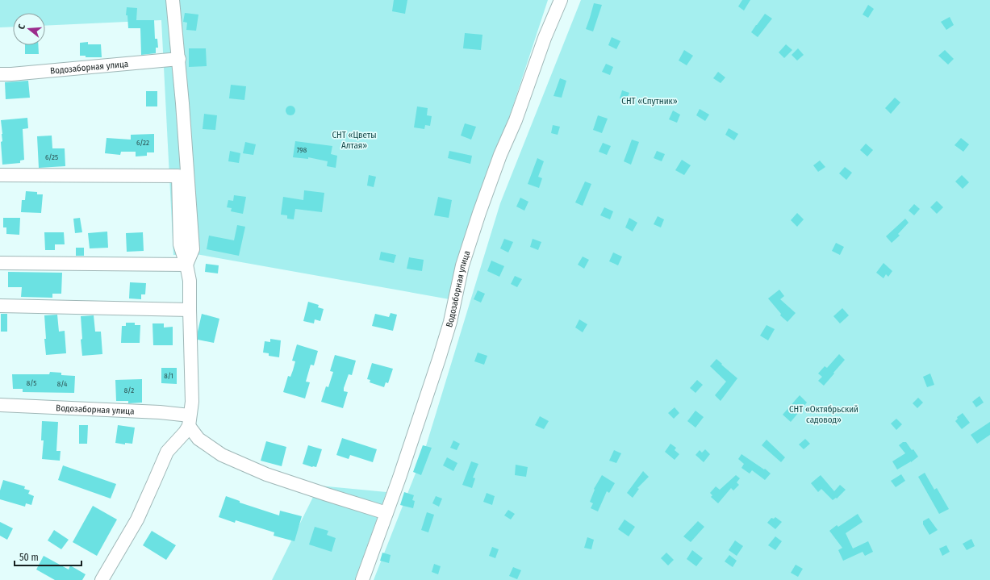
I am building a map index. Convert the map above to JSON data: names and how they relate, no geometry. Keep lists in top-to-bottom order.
{
  "streets": {
    "street": ["Водозаборная улица"]
  },
  "parks": ["СНТ «Спутник»", "СНТ «Цветы Алтая»", "СНТ «Октябрьский садовод»"],
  "house_numbers": [
    "6/22",
    "798",
    "6/25",
    "8/1",
    "8/5",
    "8/4",
    "8/2"
  ],
  "scale_bar": "50 m",
  "north": "left"
}
